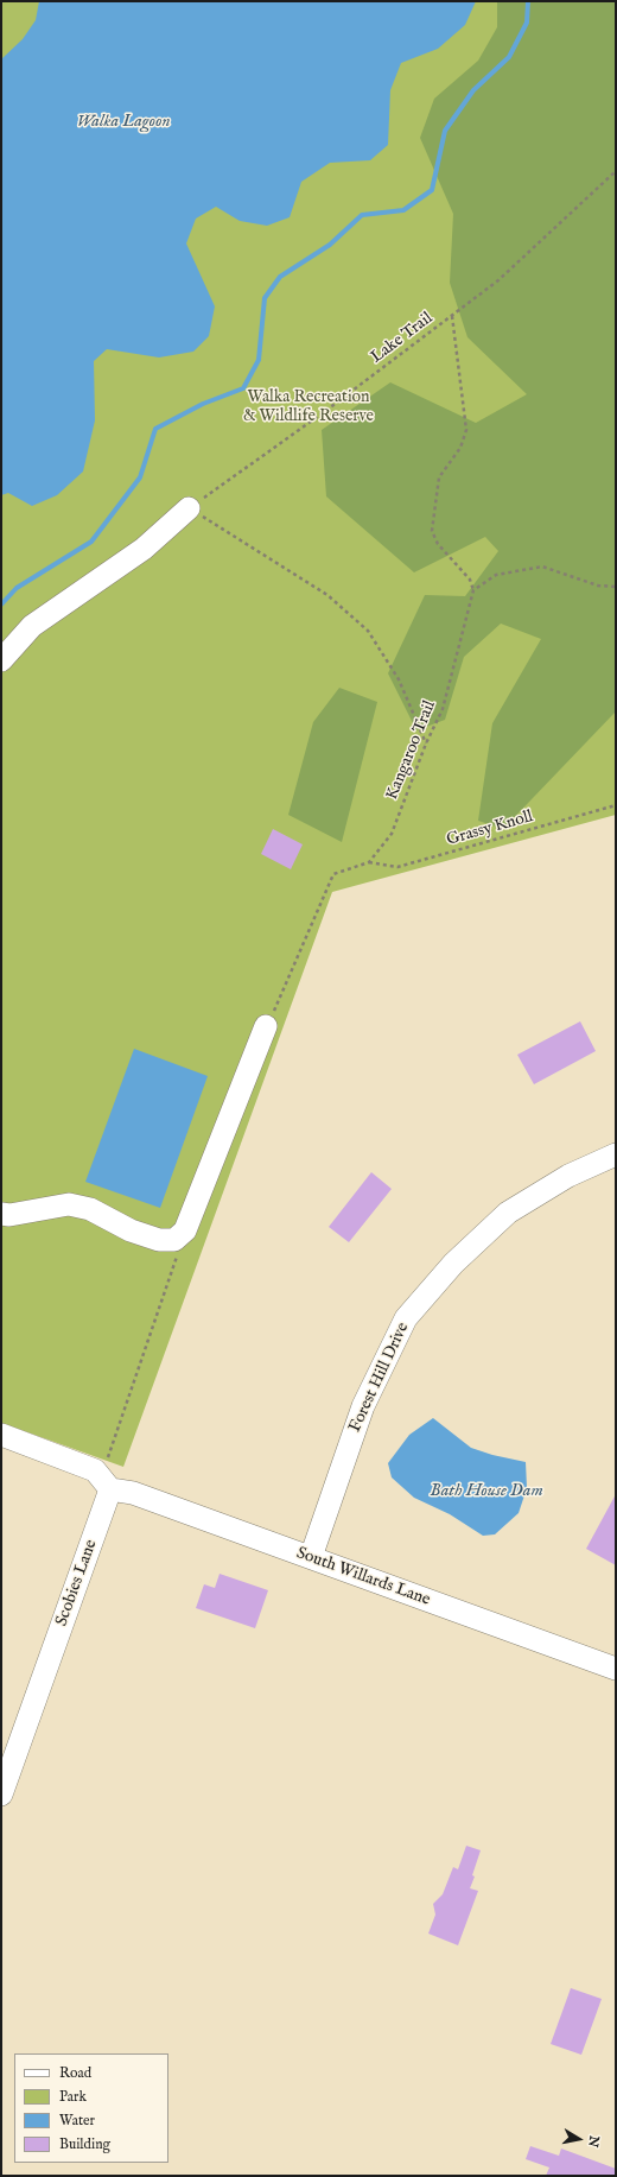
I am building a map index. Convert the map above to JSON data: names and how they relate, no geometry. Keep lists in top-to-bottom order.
{
  "streets": {
    "street": ["Forest Hill Drive", "South Willards Lane", "Scobies Lane"],
    "path": ["Lake Trail", "Kangaroo Trail", "Grassy Knoll"]
  },
  "crossings": [
    ["Kangaroo Trail", "Grassy Knoll"],
    ["Forest Hill Drive", "South Willards Lane"],
    ["South Willards Lane", "Scobies Lane"]
  ],
  "water": ["Walka Lagoon", "Bath House Dam"],
  "parks": ["Walka Recreation & Wildlife Reserve"],
  "legend": [
    "Road",
    "Park",
    "Water",
    "Building"
  ],
  "north": "right"
}
